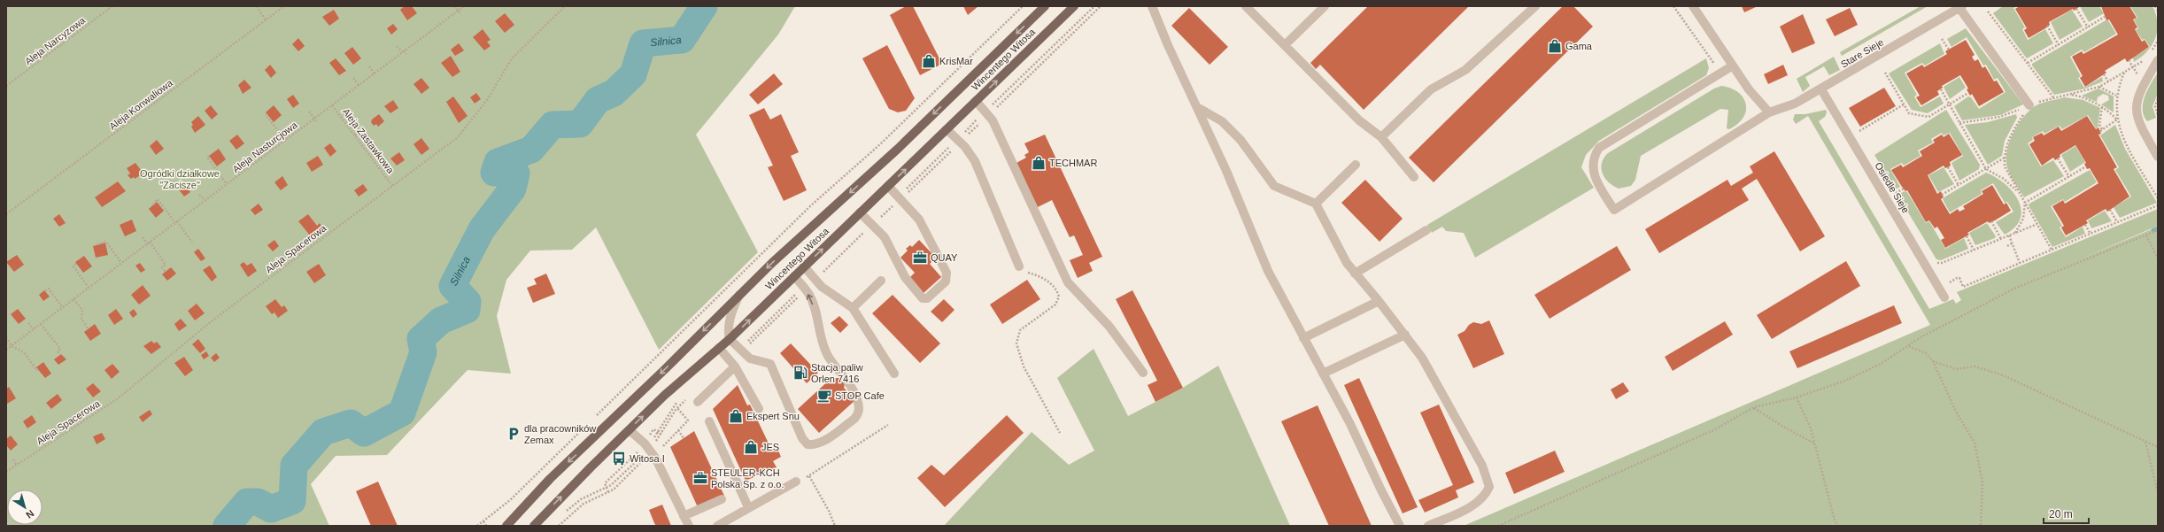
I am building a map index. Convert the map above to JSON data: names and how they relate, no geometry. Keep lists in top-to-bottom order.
{
  "streets": {
    "main road": ["Wincentego Witosa"],
    "street": ["Stare Sieje", "Osiedle Sieje"],
    "path": [
      "Aleja Narcyzowa",
      "Aleja Konwaliowa",
      "Aleja Zastawkowa",
      "Aleja Nasturcjowa",
      "Aleja Spacerowa"
    ]
  },
  "crossings": [
    ["Stare Sieje", "Osiedle Sieje"],
    ["Aleja Zastawkowa", "Aleja Nasturcjowa"],
    ["Aleja Zastawkowa", "Aleja Spacerowa"]
  ],
  "water": ["Silnica"],
  "parks": ["Ogródki działkowe \"Zacisze\""],
  "places": {
    "shop": [
      "Gama",
      "KrisMar",
      "TECHMAR",
      "Ekspert Snu",
      "JES"
    ],
    "office": ["QUAY", "STEULER-KCH Polska Sp. z o.o."],
    "fuel station": ["Stacja paliw Orlen 7416"],
    "cafe": ["STOP Cafe"],
    "parking": ["dla pracowników Zemax"],
    "bus stop": ["Witosa I"]
  },
  "scale_bar": "20 m",
  "north": "bottom right"
}
